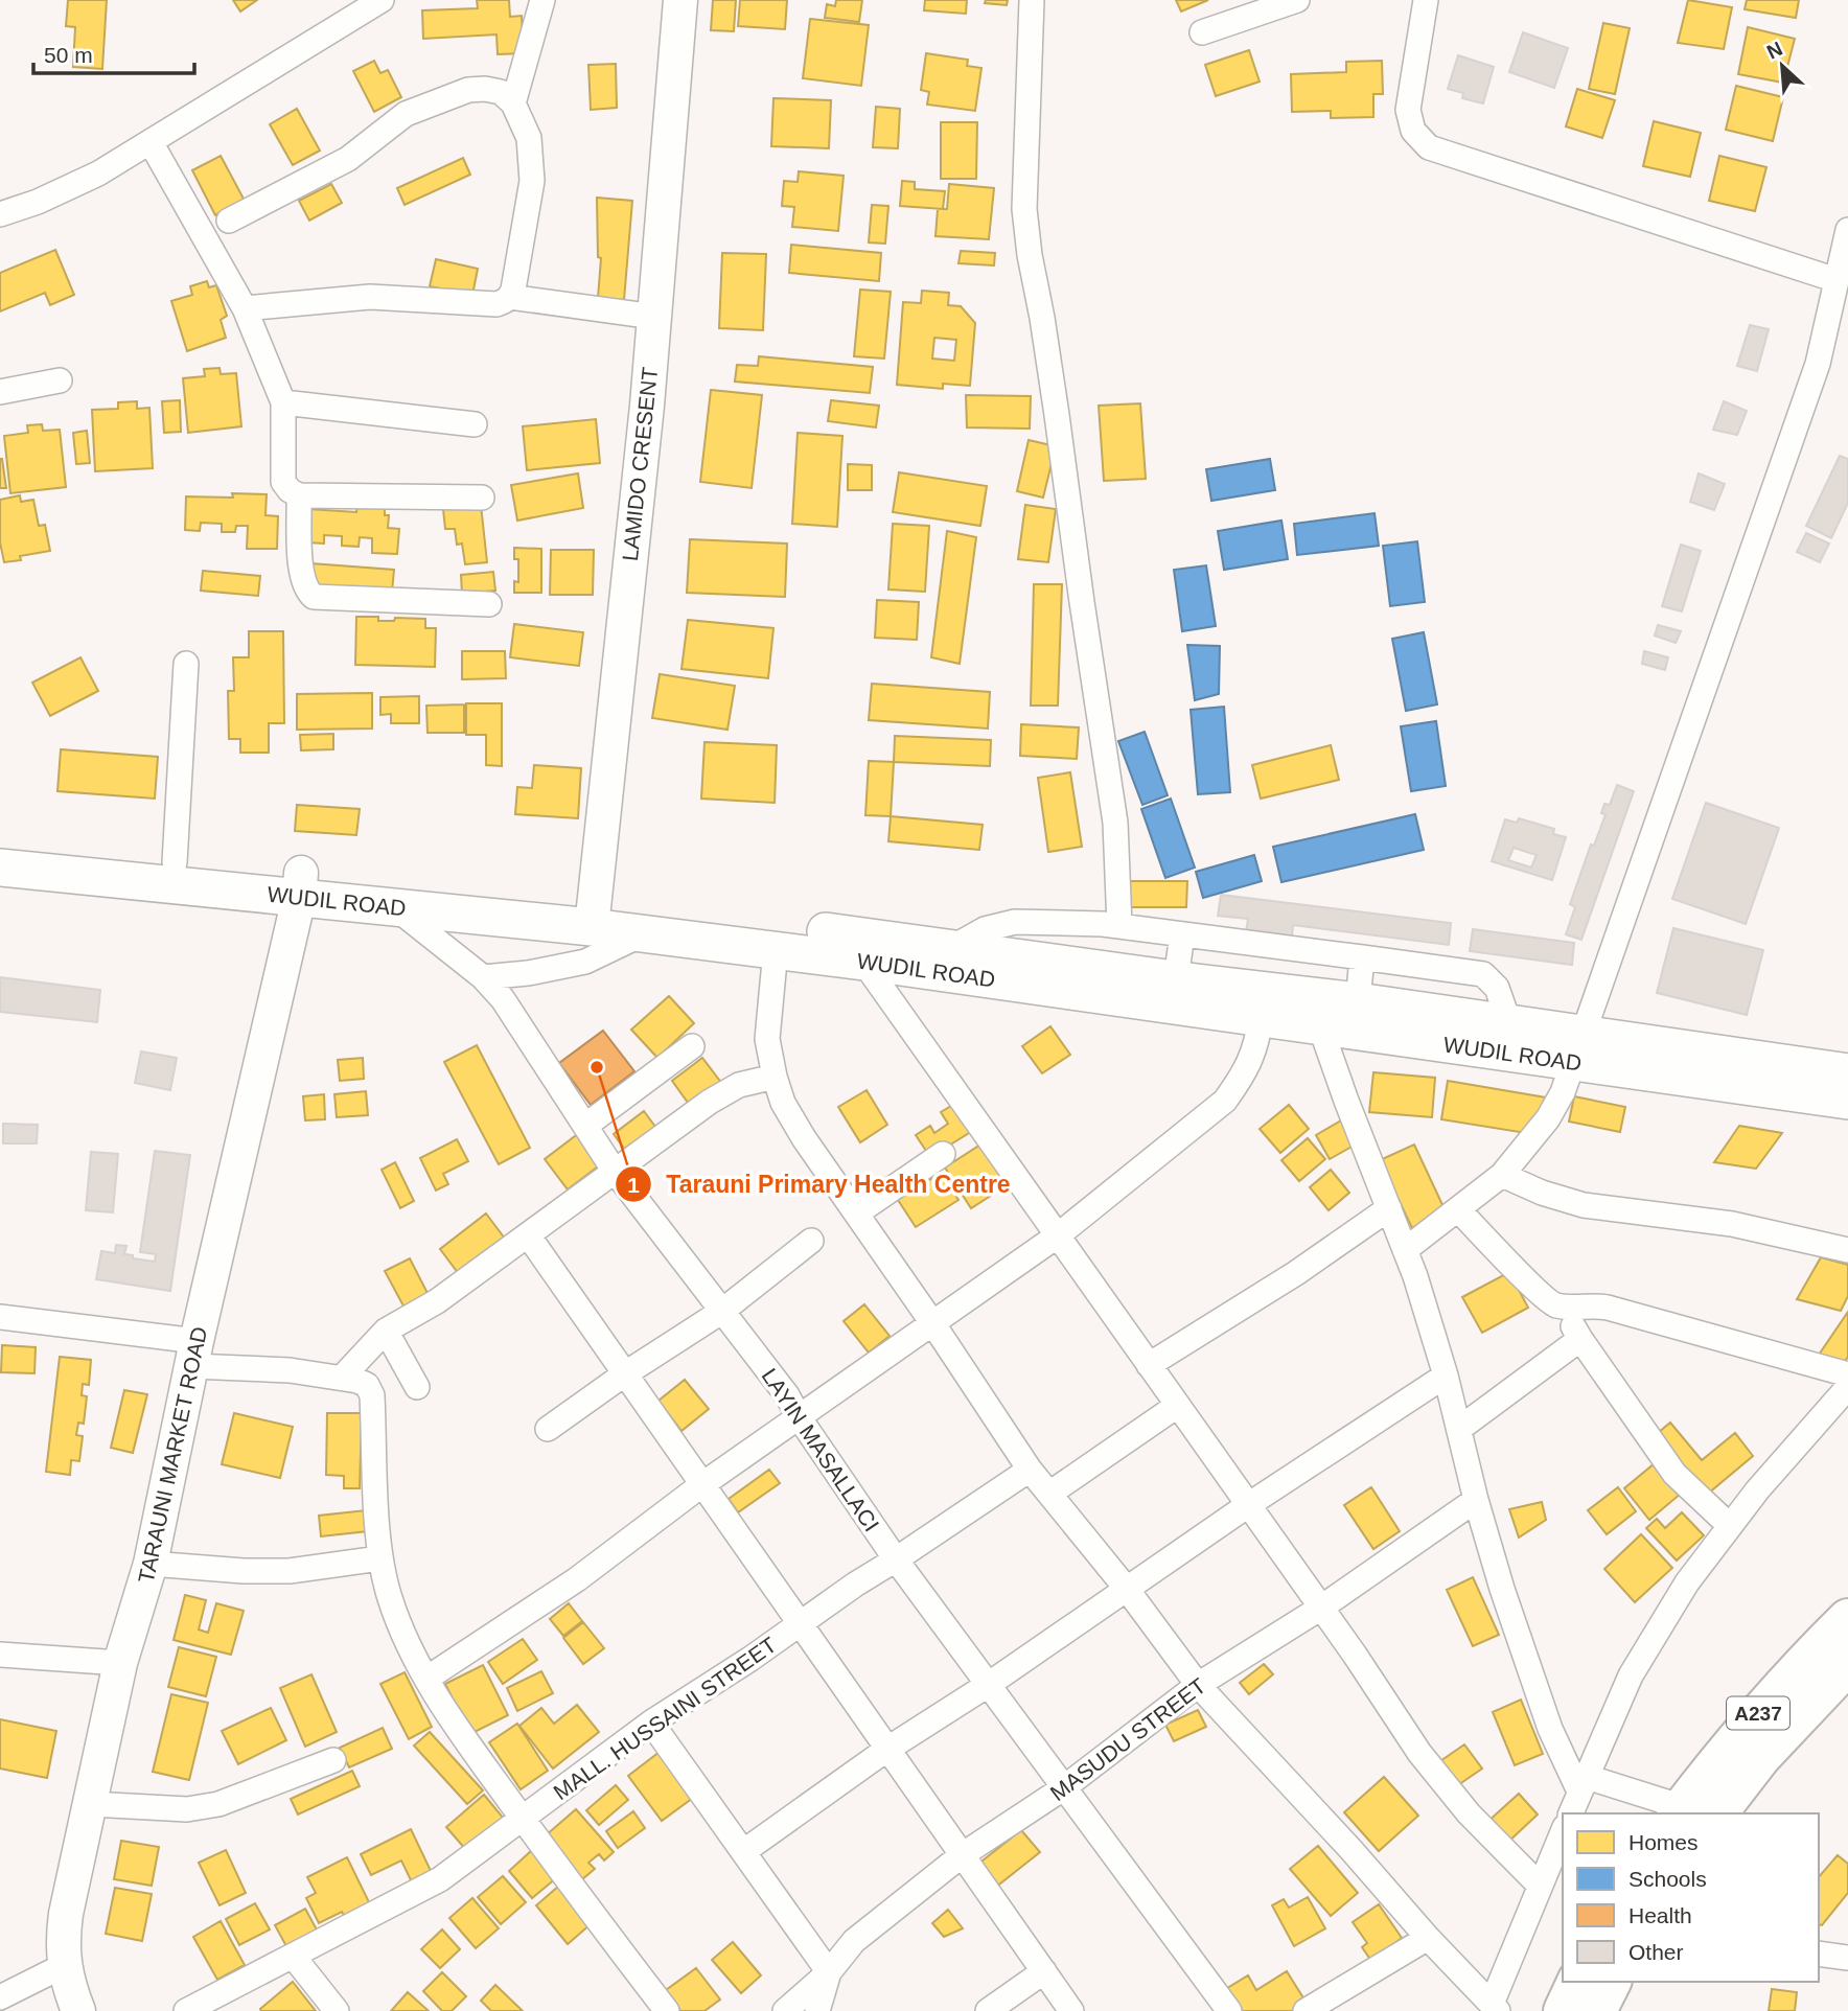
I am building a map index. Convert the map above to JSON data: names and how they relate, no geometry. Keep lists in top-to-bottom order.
{
  "streets": {
    "highway": ["A237"],
    "main road": ["WUDIL ROAD"],
    "street": [
      "LAMIDO CRESENT",
      "LAYIN MASALLACI",
      "TARAUNI MARKET ROAD",
      "MALL. HUSSAINI STREET",
      "MASUDU STREET"
    ]
  },
  "crossings": [
    ["LAMIDO CRESENT", "WUDIL ROAD"],
    ["WUDIL ROAD", "LAYIN MASALLACI"],
    ["WUDIL ROAD", "TARAUNI MARKET ROAD"],
    ["LAYIN MASALLACI", "MALL. HUSSAINI STREET"],
    ["LAYIN MASALLACI", "MASUDU STREET"]
  ],
  "places": ["Tarauni Primary Health Centre"],
  "legend": [
    "Homes",
    "Schools",
    "Health",
    "Other"
  ],
  "scale_bar": "50 m",
  "north": "top left"
}
